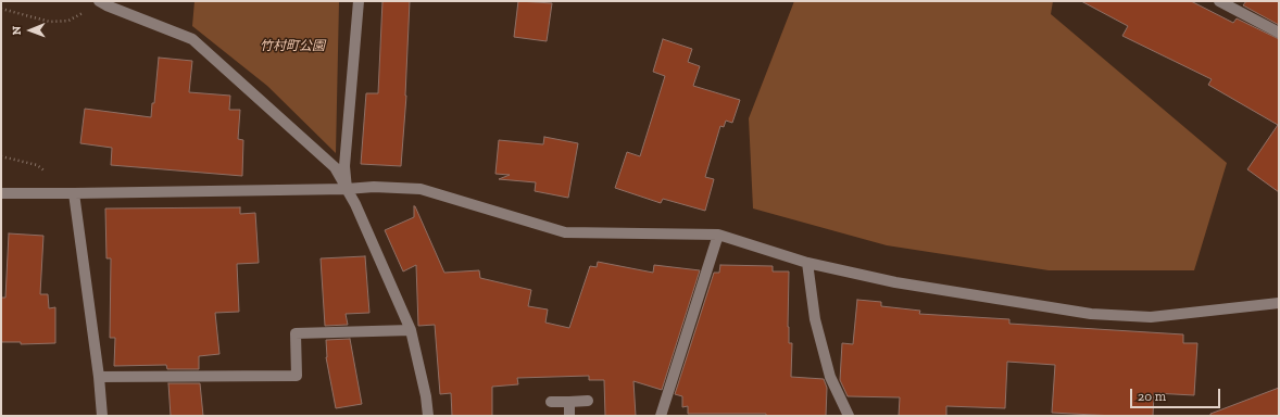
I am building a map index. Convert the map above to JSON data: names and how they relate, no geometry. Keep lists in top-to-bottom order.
{
  "parks": ["竹村町公園"],
  "scale_bar": "20 m",
  "north": "left"
}
